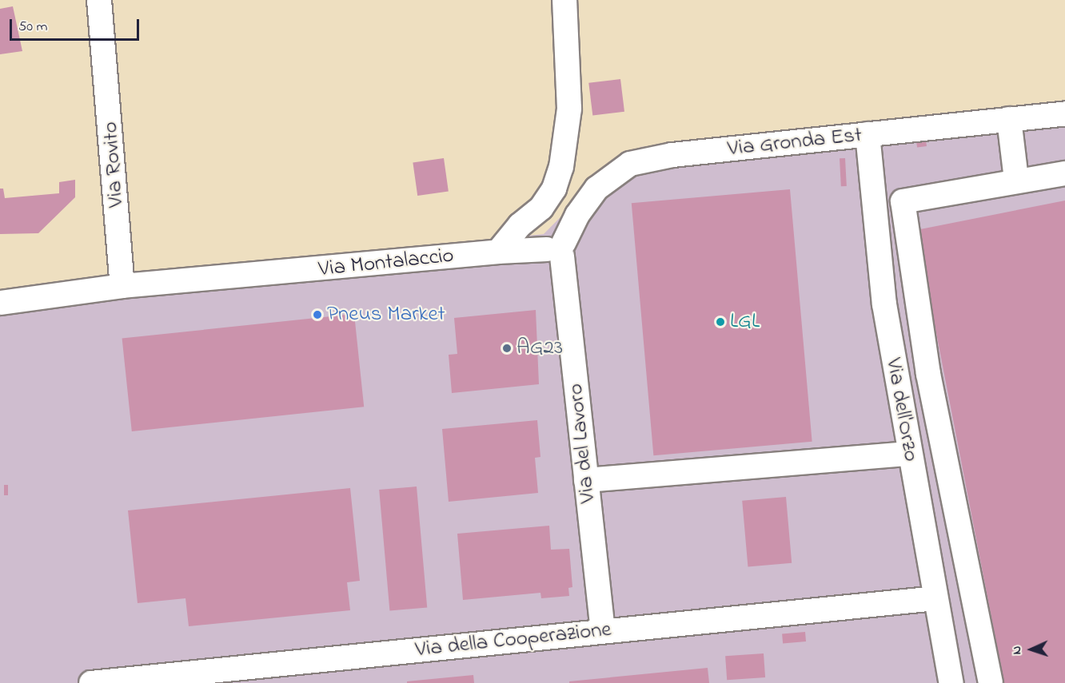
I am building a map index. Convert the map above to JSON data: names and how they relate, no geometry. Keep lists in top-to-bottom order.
{
  "streets": {
    "street": [
      "Via Gronda Est",
      "Via Rovito",
      "Via Montalaccio",
      "Via dell'Orzo",
      "Via del Lavoro",
      "Via della Cooperazione"
    ]
  },
  "crossings": [
    ["Via Gronda Est", "Via dell'Orzo"],
    ["Via Gronda Est", "Via del Lavoro"],
    ["Via Rovito", "Via Montalaccio"],
    ["Via dell'Orzo", "Via della Cooperazione"],
    ["Via del Lavoro", "Via della Cooperazione"]
  ],
  "places": ["Pneus Market", "LGL", "AG23"],
  "scale_bar": "50 m",
  "north": "left"
}
